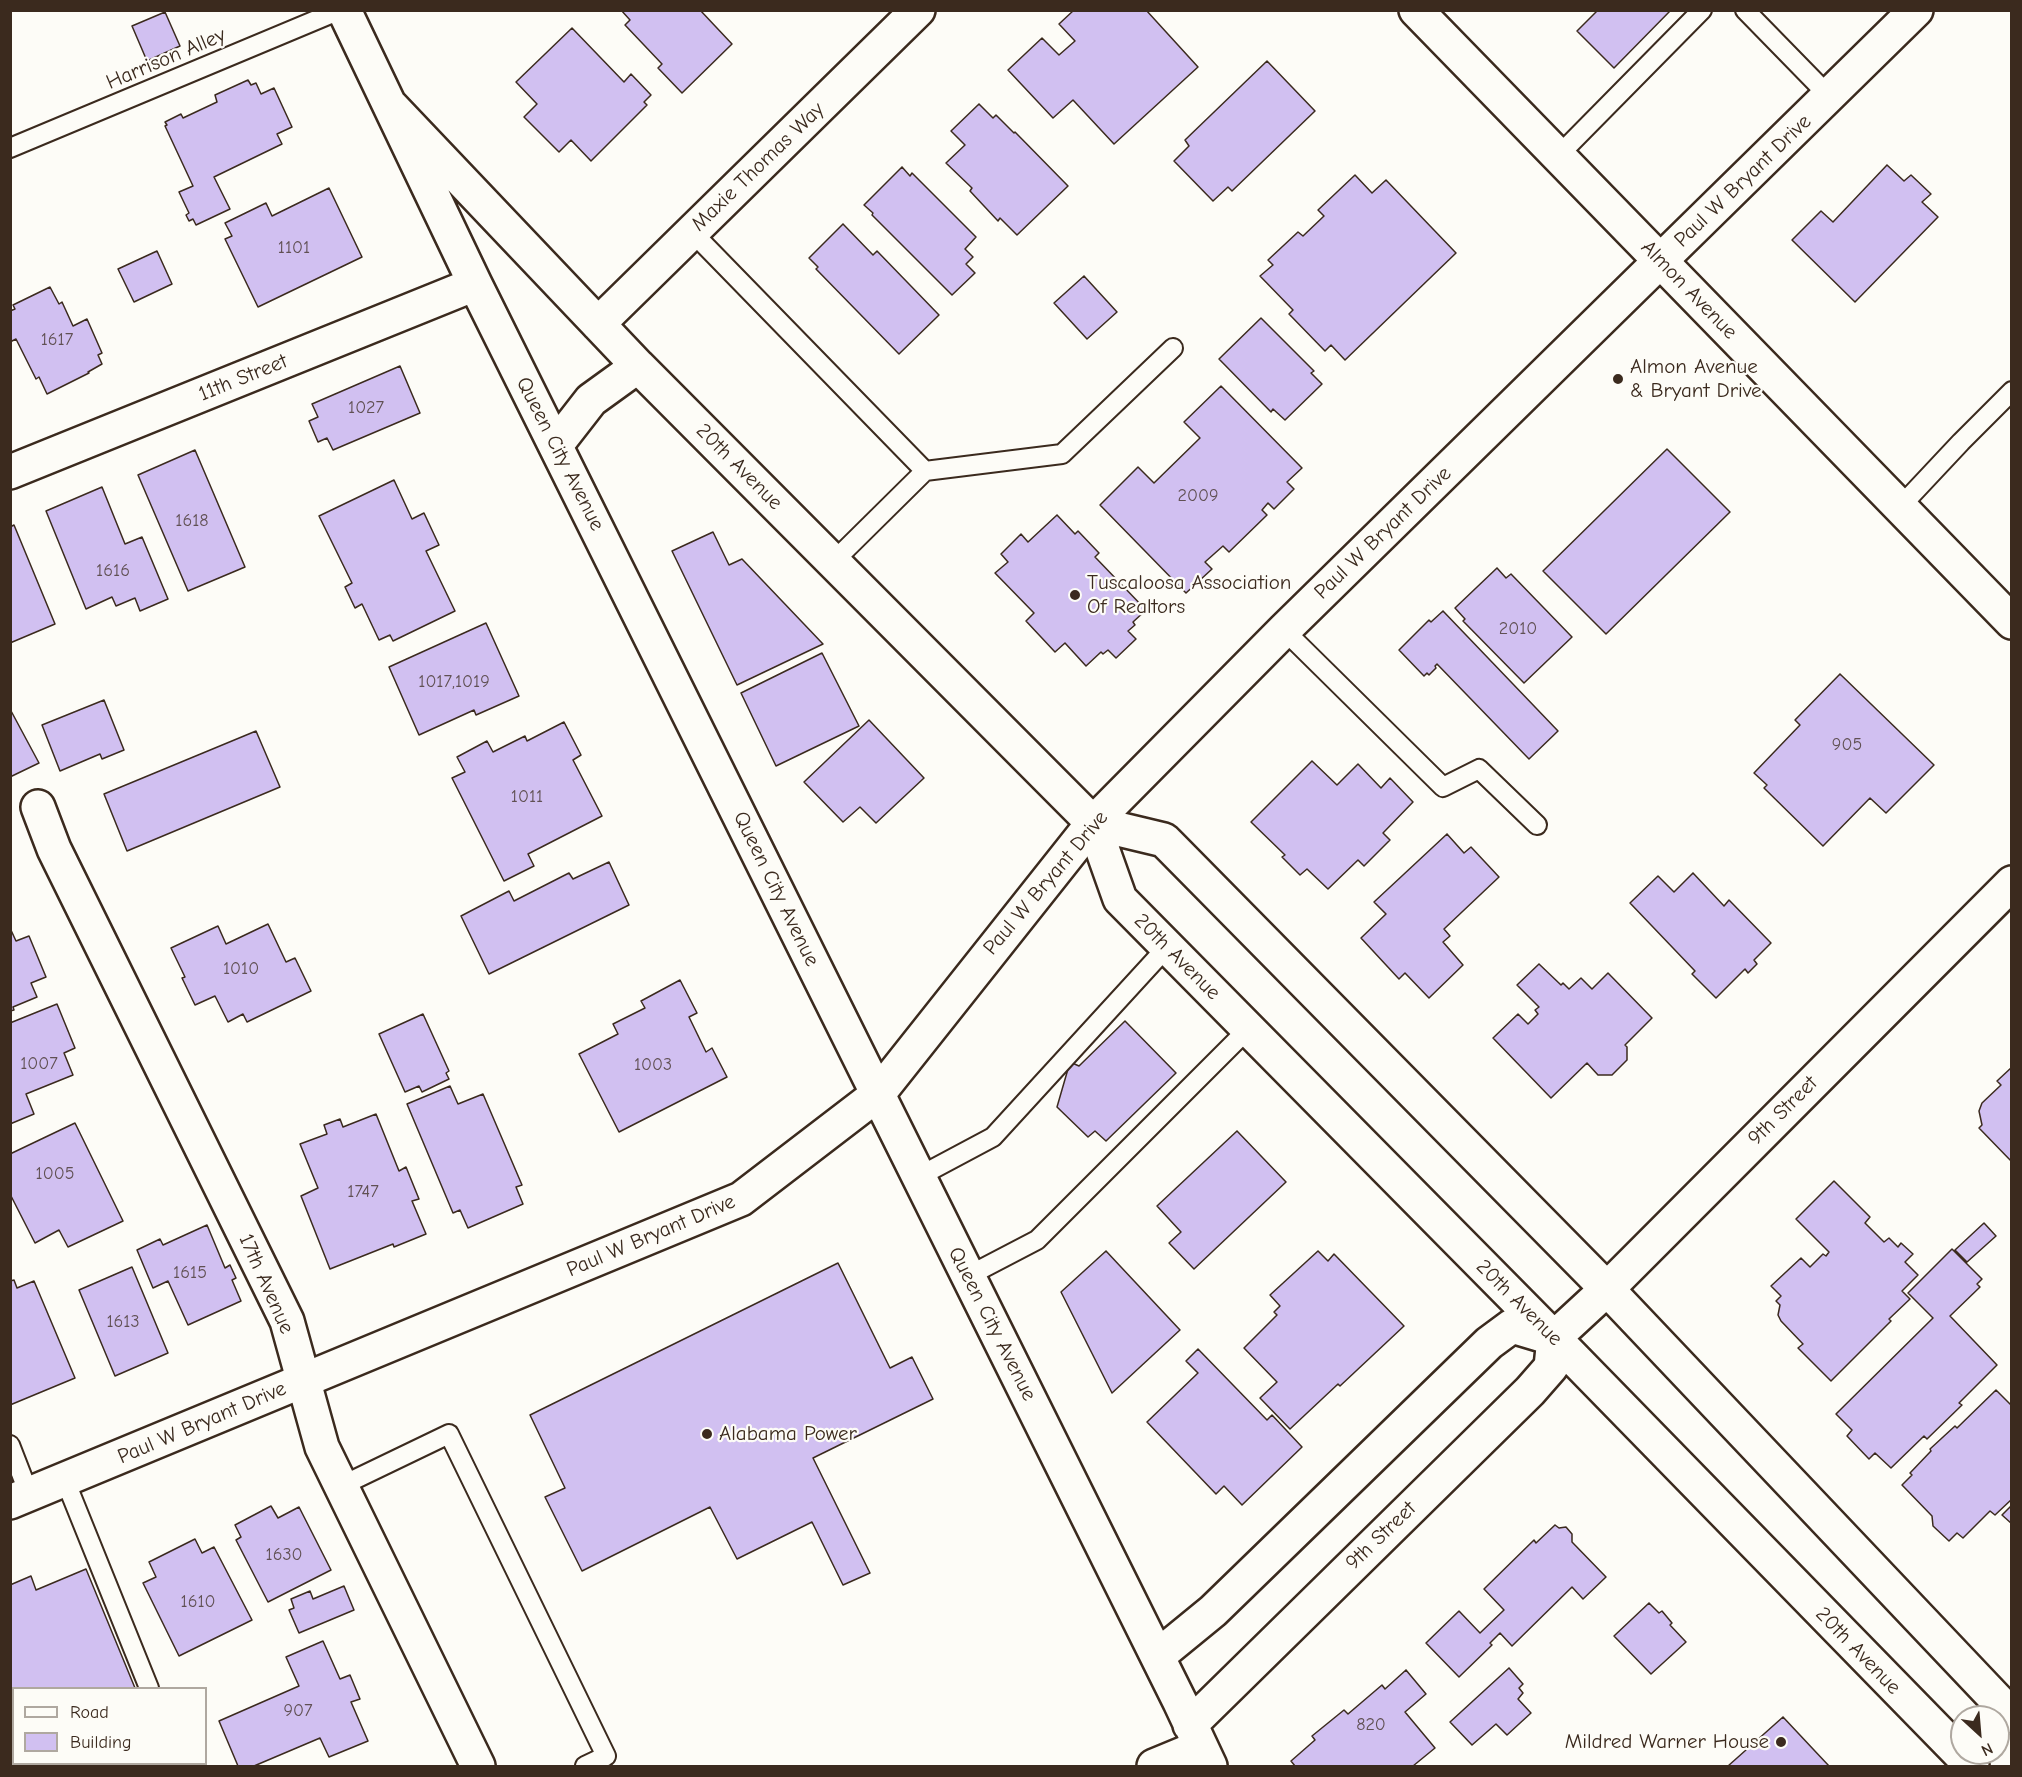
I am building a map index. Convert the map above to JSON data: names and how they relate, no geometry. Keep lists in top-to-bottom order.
{
  "streets": {
    "street": [
      "Maxie Thomas Way",
      "Paul W Bryant Drive",
      "Almon Avenue",
      "11th Street",
      "Queen City Avenue",
      "20th Avenue",
      "9th Street",
      "17th Avenue"
    ],
    "lane": ["Harrison Alley"]
  },
  "crossings": [
    ["Maxie Thomas Way", "20th Avenue"],
    ["Paul W Bryant Drive", "Almon Avenue"],
    ["Paul W Bryant Drive", "Queen City Avenue"],
    ["Paul W Bryant Drive", "20th Avenue"],
    ["Paul W Bryant Drive", "17th Avenue"],
    ["11th Street", "Queen City Avenue"],
    ["Queen City Avenue", "20th Avenue"],
    ["Queen City Avenue", "9th Street"],
    ["20th Avenue", "9th Street"]
  ],
  "places": [
    "Almon Avenue & Bryant Drive",
    "Tuscaloosa Association Of Realtors",
    "Alabama Power",
    "Mildred Warner House"
  ],
  "house_numbers": [
    "1101",
    "1617",
    "1027",
    "2009",
    "1618",
    "1616",
    "2010",
    "1017,1019",
    "905",
    "1011",
    "1010",
    "1007",
    "1003",
    "1005",
    "1747",
    "1615",
    "1613",
    "1630",
    "1610",
    "907",
    "820"
  ],
  "legend": ["Road", "Building"],
  "north": "bottom right"
}
